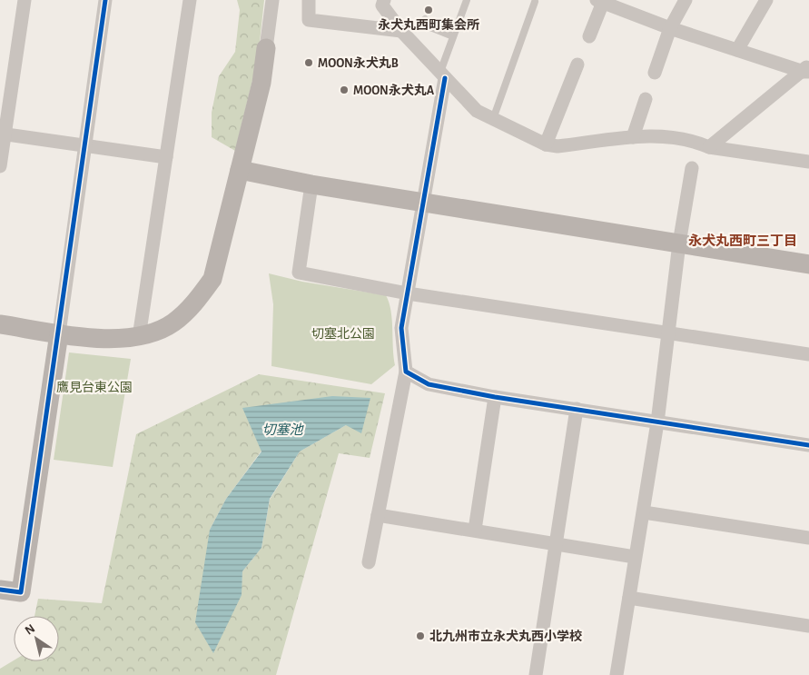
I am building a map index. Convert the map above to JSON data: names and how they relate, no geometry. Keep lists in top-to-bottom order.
{
  "districts": ["永犬丸西町三丁目"],
  "water": ["切塞池"],
  "parks": ["切塞北公園", "鷹見台東公園"],
  "places": [
    "永犬丸西町集会所",
    "MOON永犬丸B",
    "MOON永犬丸A",
    "北九州市立永犬丸西小学校"
  ],
  "north": "top left"
}
